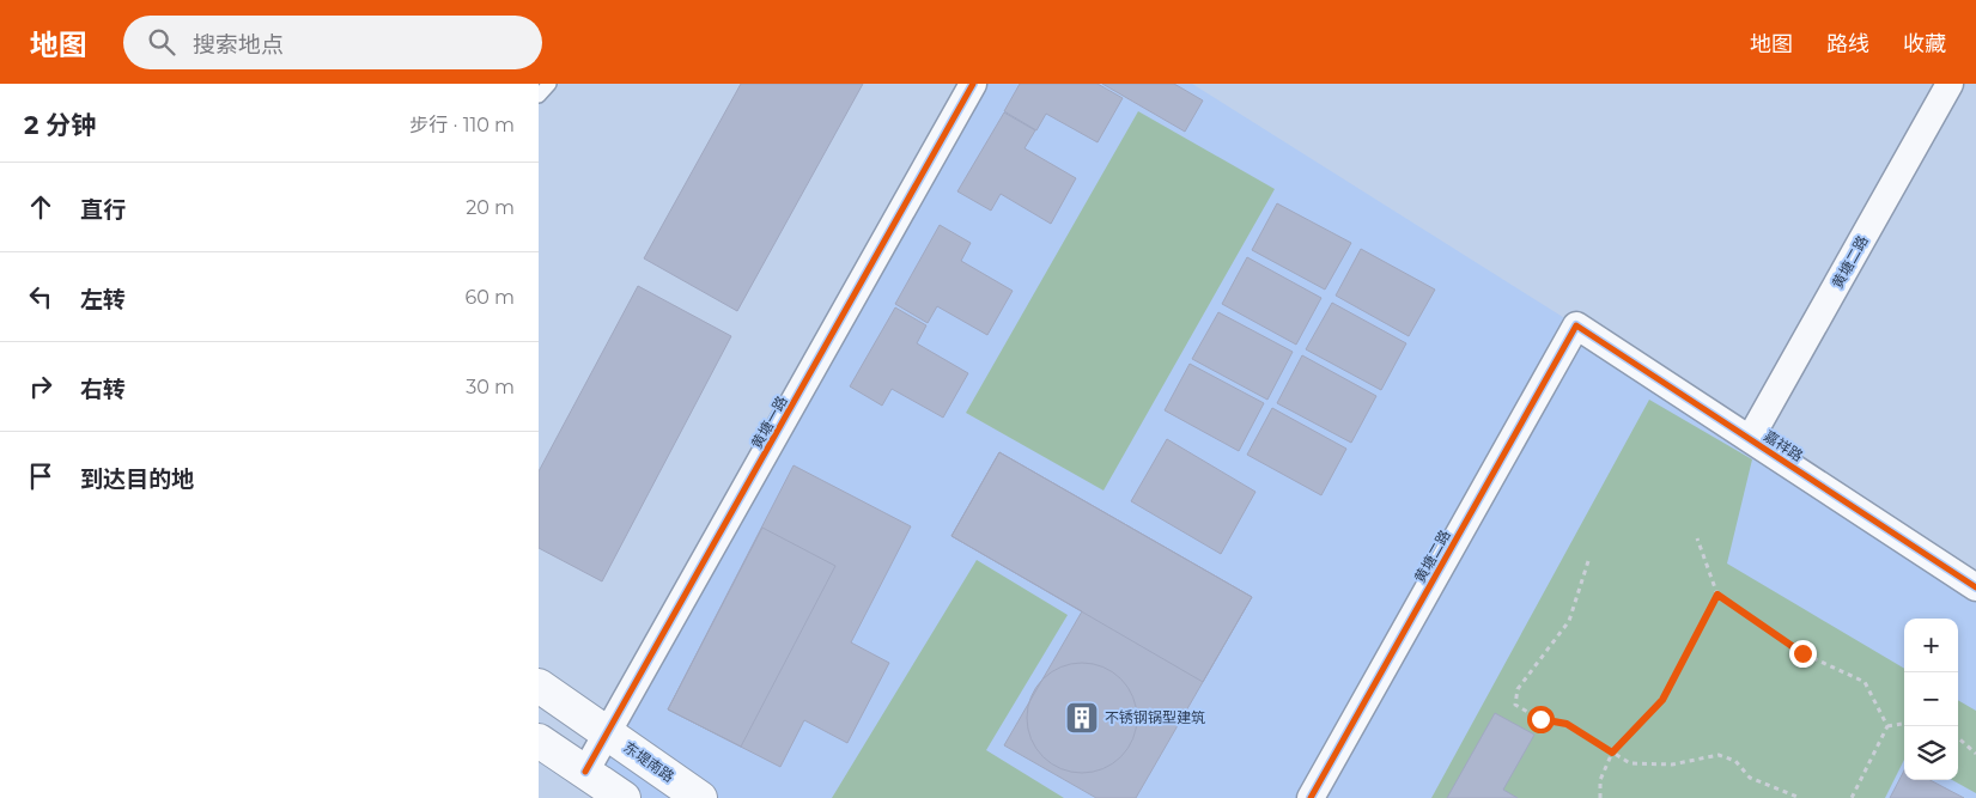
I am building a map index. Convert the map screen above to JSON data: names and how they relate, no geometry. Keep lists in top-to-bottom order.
{
  "streets": {
    "main road": ["东堤南路"],
    "street": ["黄塘二路", "黄塘一路", "嘉祥路"]
  },
  "crossings": [
    ["黄塘二路", "嘉祥路"],
    ["黄塘一路", "东堤南路"]
  ],
  "places": {
    "building": ["不锈钢锅型建筑"]
  },
  "page": {
    "header": "地图",
    "search": "搜索地点",
    "nav": ["地图", "路线", "收藏"],
    "heading": ["2 分钟", "步行 · 110 m"],
    "list": [
      ["直行", "20 m"],
      ["左转", "60 m"],
      ["右转", "30 m"],
      "到达目的地"
    ],
    "map_buttons": ["+", "−"]
  }
}
